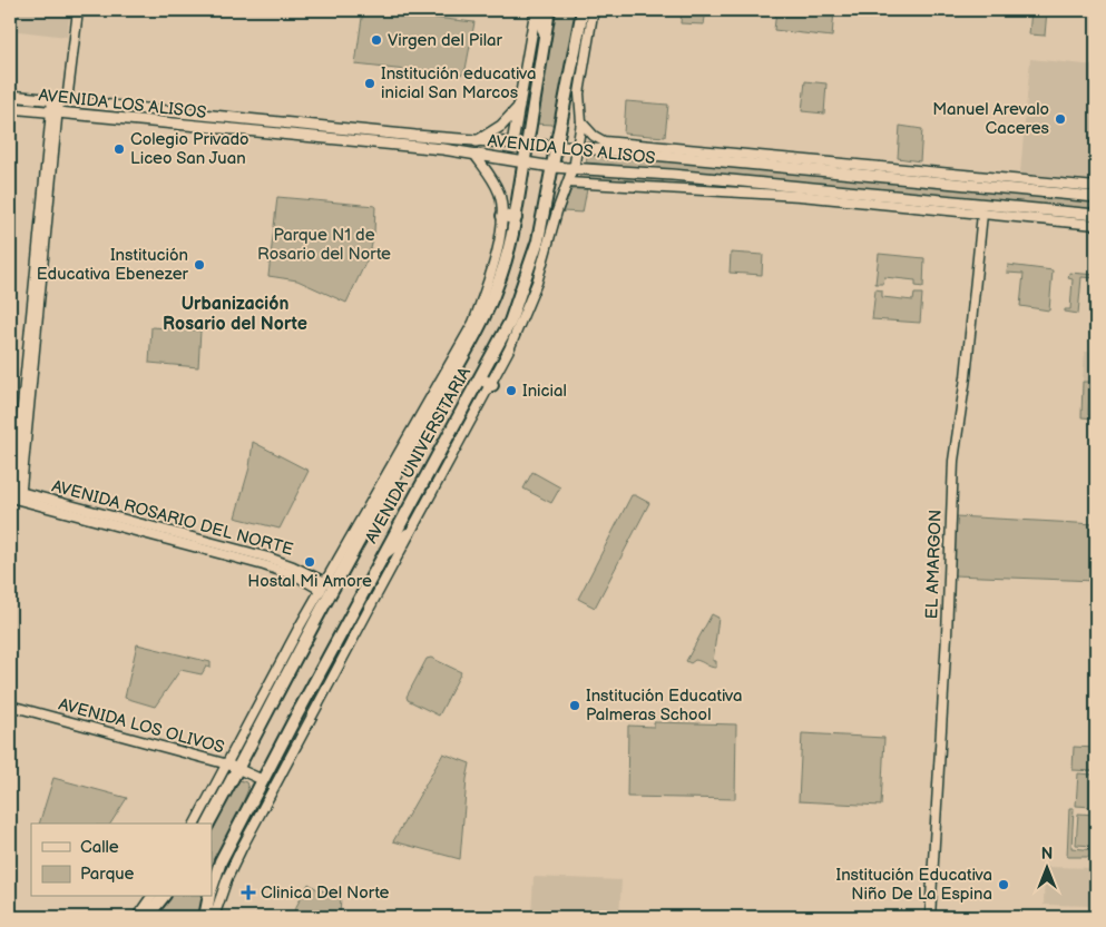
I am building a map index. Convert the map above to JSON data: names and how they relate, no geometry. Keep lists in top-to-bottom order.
{
  "streets": {
    "main road": ["AVENIDA LOS ALISOS", "AVENIDA UNIVERSITARIA"],
    "street": ["AVENIDA ROSARIO DEL NORTE", "EL AMARGON", "AVENIDA LOS OLIVOS"]
  },
  "crossings": [
    ["AVENIDA LOS ALISOS", "AVENIDA UNIVERSITARIA"],
    ["AVENIDA LOS ALISOS", "EL AMARGON"],
    ["AVENIDA UNIVERSITARIA", "AVENIDA ROSARIO DEL NORTE"],
    ["AVENIDA UNIVERSITARIA", "AVENIDA LOS OLIVOS"]
  ],
  "districts": ["Urbanización Rosario del Norte"],
  "parks": ["Parque N1 de Rosario del Norte"],
  "places": {
    "other": [
      "Virgen del Pilar",
      "Institución educativa inicial San Marcos",
      "Manuel Arevalo Caceres",
      "Colegio Privado Liceo San Juan",
      "Institución Educativa Ebenezer",
      "Inicial",
      "Hostal Mi Amore",
      "Institución Educativa Palmeras School",
      "Institución Educativa Niño De La Espina"
    ],
    "health": ["Clinica Del Norte"]
  },
  "legend": ["Calle", "Parque"],
  "north": "top"
}
